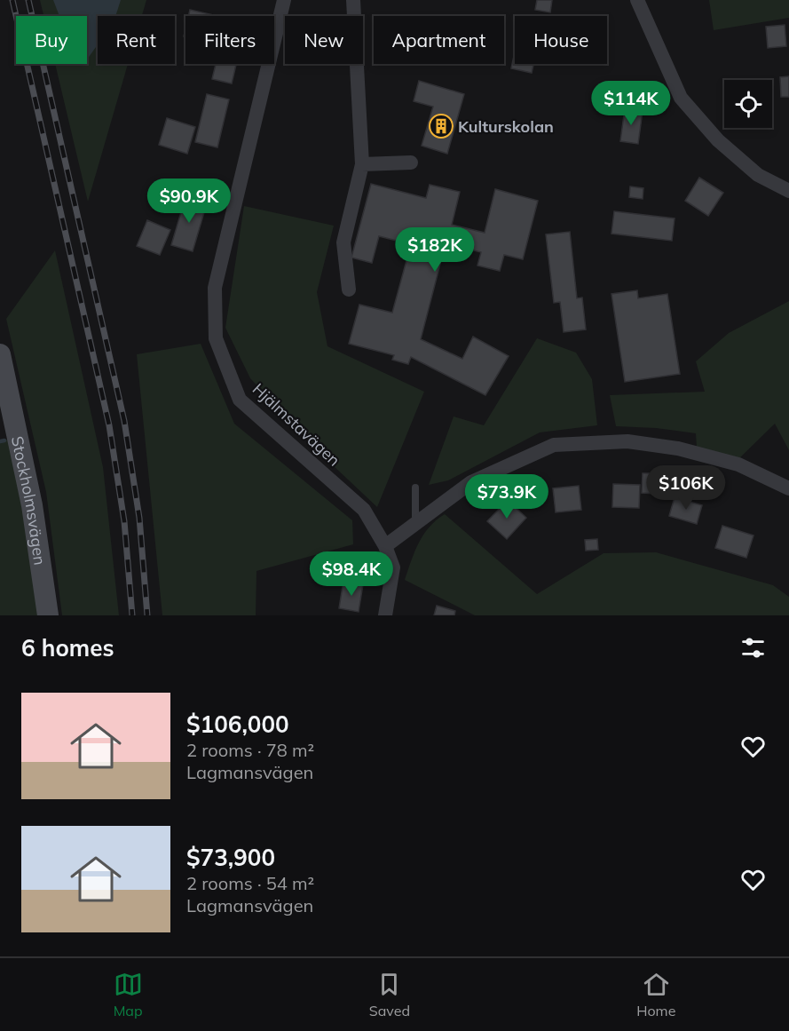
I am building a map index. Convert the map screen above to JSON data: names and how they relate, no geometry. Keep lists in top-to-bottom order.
{
  "streets": {
    "main road": ["Stockholmsvägen"],
    "street": ["Hjälmstavägen"]
  },
  "places": {
    "building": ["Kulturskolan"]
  },
  "page": {
    "chip": [
      "Buy",
      "Rent",
      "Filters",
      "New",
      "Apartment",
      "House"
    ],
    "price": [
      "$114K",
      "$90.9K",
      "$182K",
      "$106K",
      "$73.9K",
      "$98.4K"
    ],
    "heading": "6 homes",
    "list": [
      {
        "name": "$106,000",
        "note": "2 rooms · 78 m² · Lagmansvägen"
      },
      {
        "name": "$73,900",
        "note": "2 rooms · 54 m² · Lagmansvägen"
      }
    ],
    "tabs": ["Map", "Saved", "Home"]
  }
}
